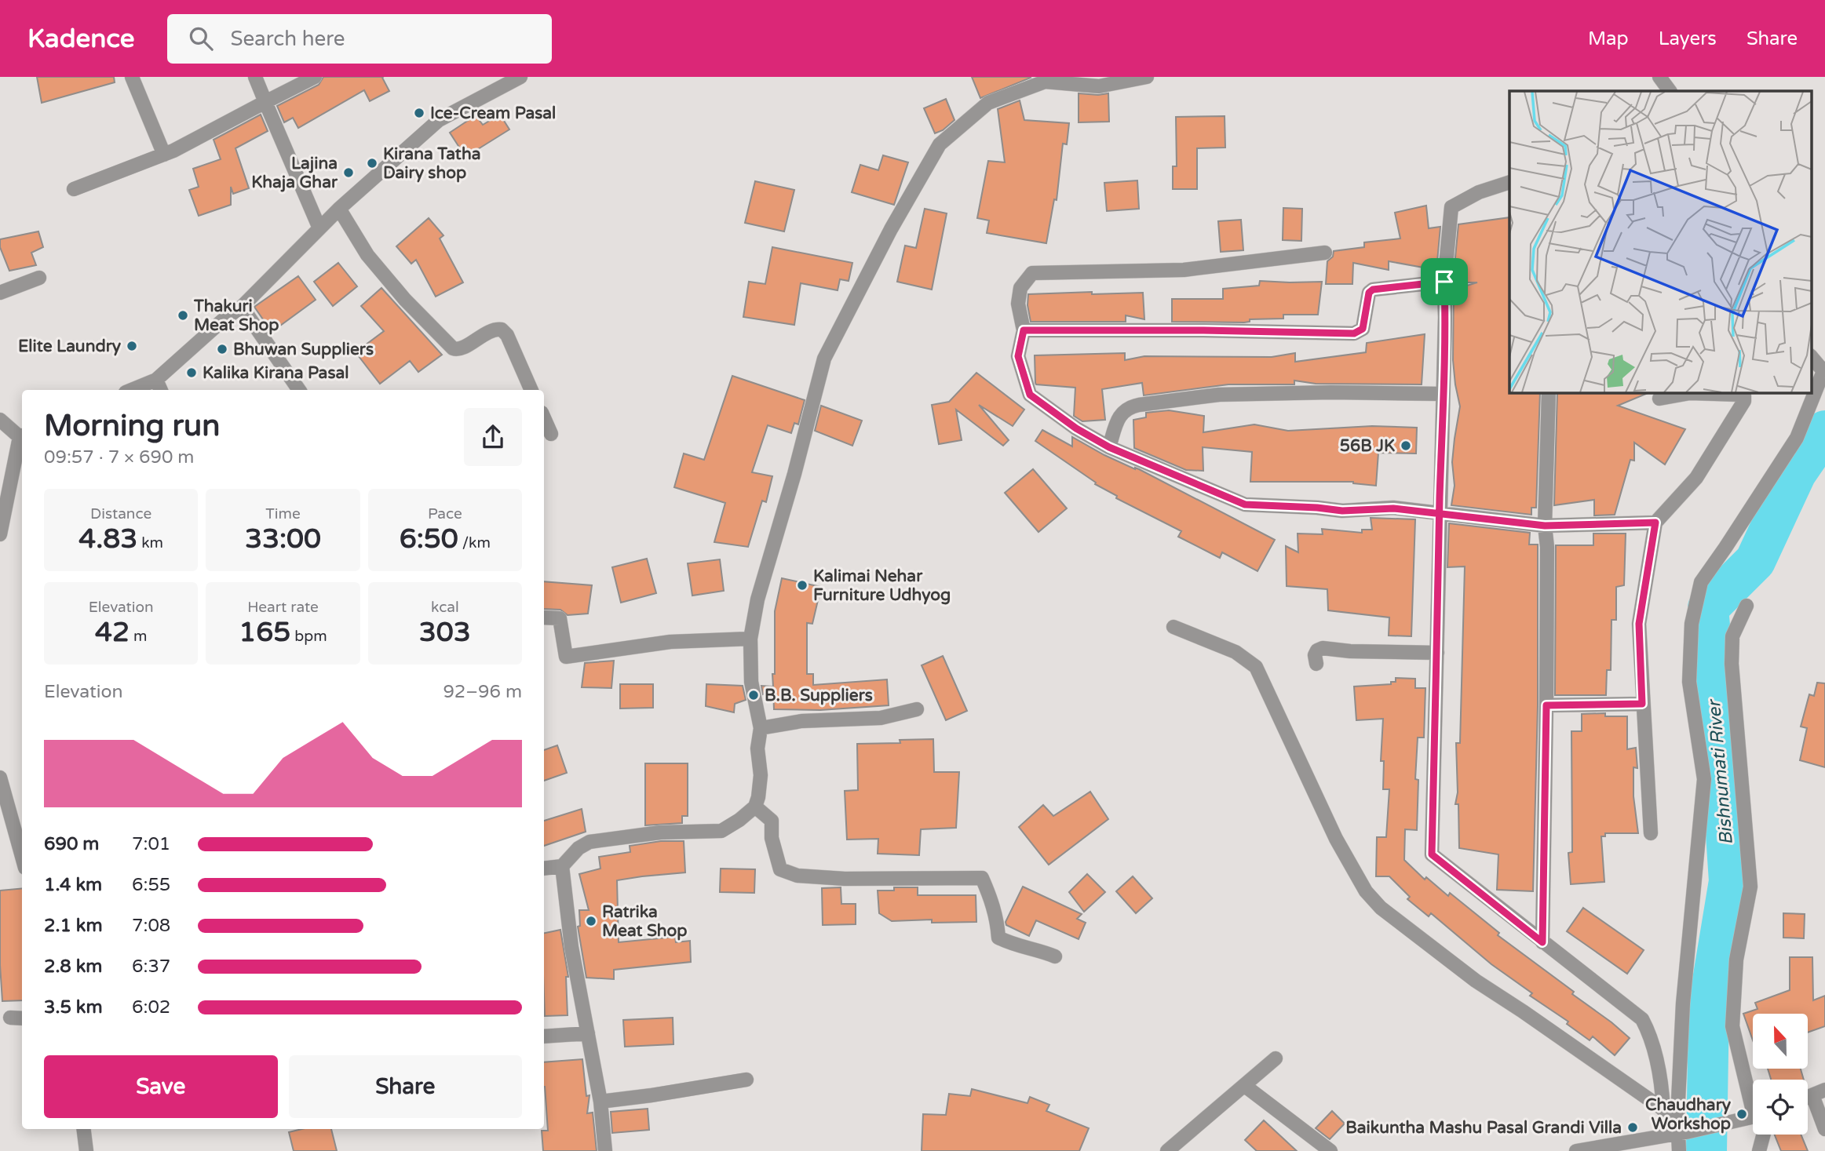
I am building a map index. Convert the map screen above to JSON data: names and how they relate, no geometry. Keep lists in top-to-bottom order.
{
  "water": ["Bishnumati River"],
  "places": [
    "Ice-Cream Pasal",
    "Kirana Tatha Dairy shop",
    "Lajina Khaja Ghar",
    "Thakuri Meat Shop",
    "Elite Laundry",
    "Bhuwan Suppliers",
    "Kalika Kirana Pasal",
    "56B JK",
    "Kalimai Nehar Furniture Udhyog",
    "B.B. Suppliers",
    "Ratrika Meat Shop",
    "Chaudhary Workshop",
    "Baikuntha Mashu Pasal Grandi Villa"
  ],
  "north": "top",
  "page": {
    "header": "Kadence",
    "search": "Search here",
    "nav": ["Map", "Layers", "Share"],
    "heading": ["Morning run", "09:57 · 7 × 690 m"],
    "stats": [
      ["Distance", "4.83 km"],
      ["Time", "33:00"],
      ["Pace", "6:50 /km"],
      ["Elevation", "42 m"],
      ["Heart rate", "165 bpm"],
      ["kcal", "303"]
    ],
    "chart": ["Elevation", "92–96 m"],
    "list": [
      {
        "name": "690 m",
        "note": "7:01"
      },
      {
        "name": "1.4 km",
        "note": "6:55"
      },
      {
        "name": "2.1 km",
        "note": "7:08"
      },
      {
        "name": "2.8 km",
        "note": "6:37"
      },
      {
        "name": "3.5 km",
        "note": "6:02"
      }
    ],
    "buttons": ["Save", "Share"]
  }
}
